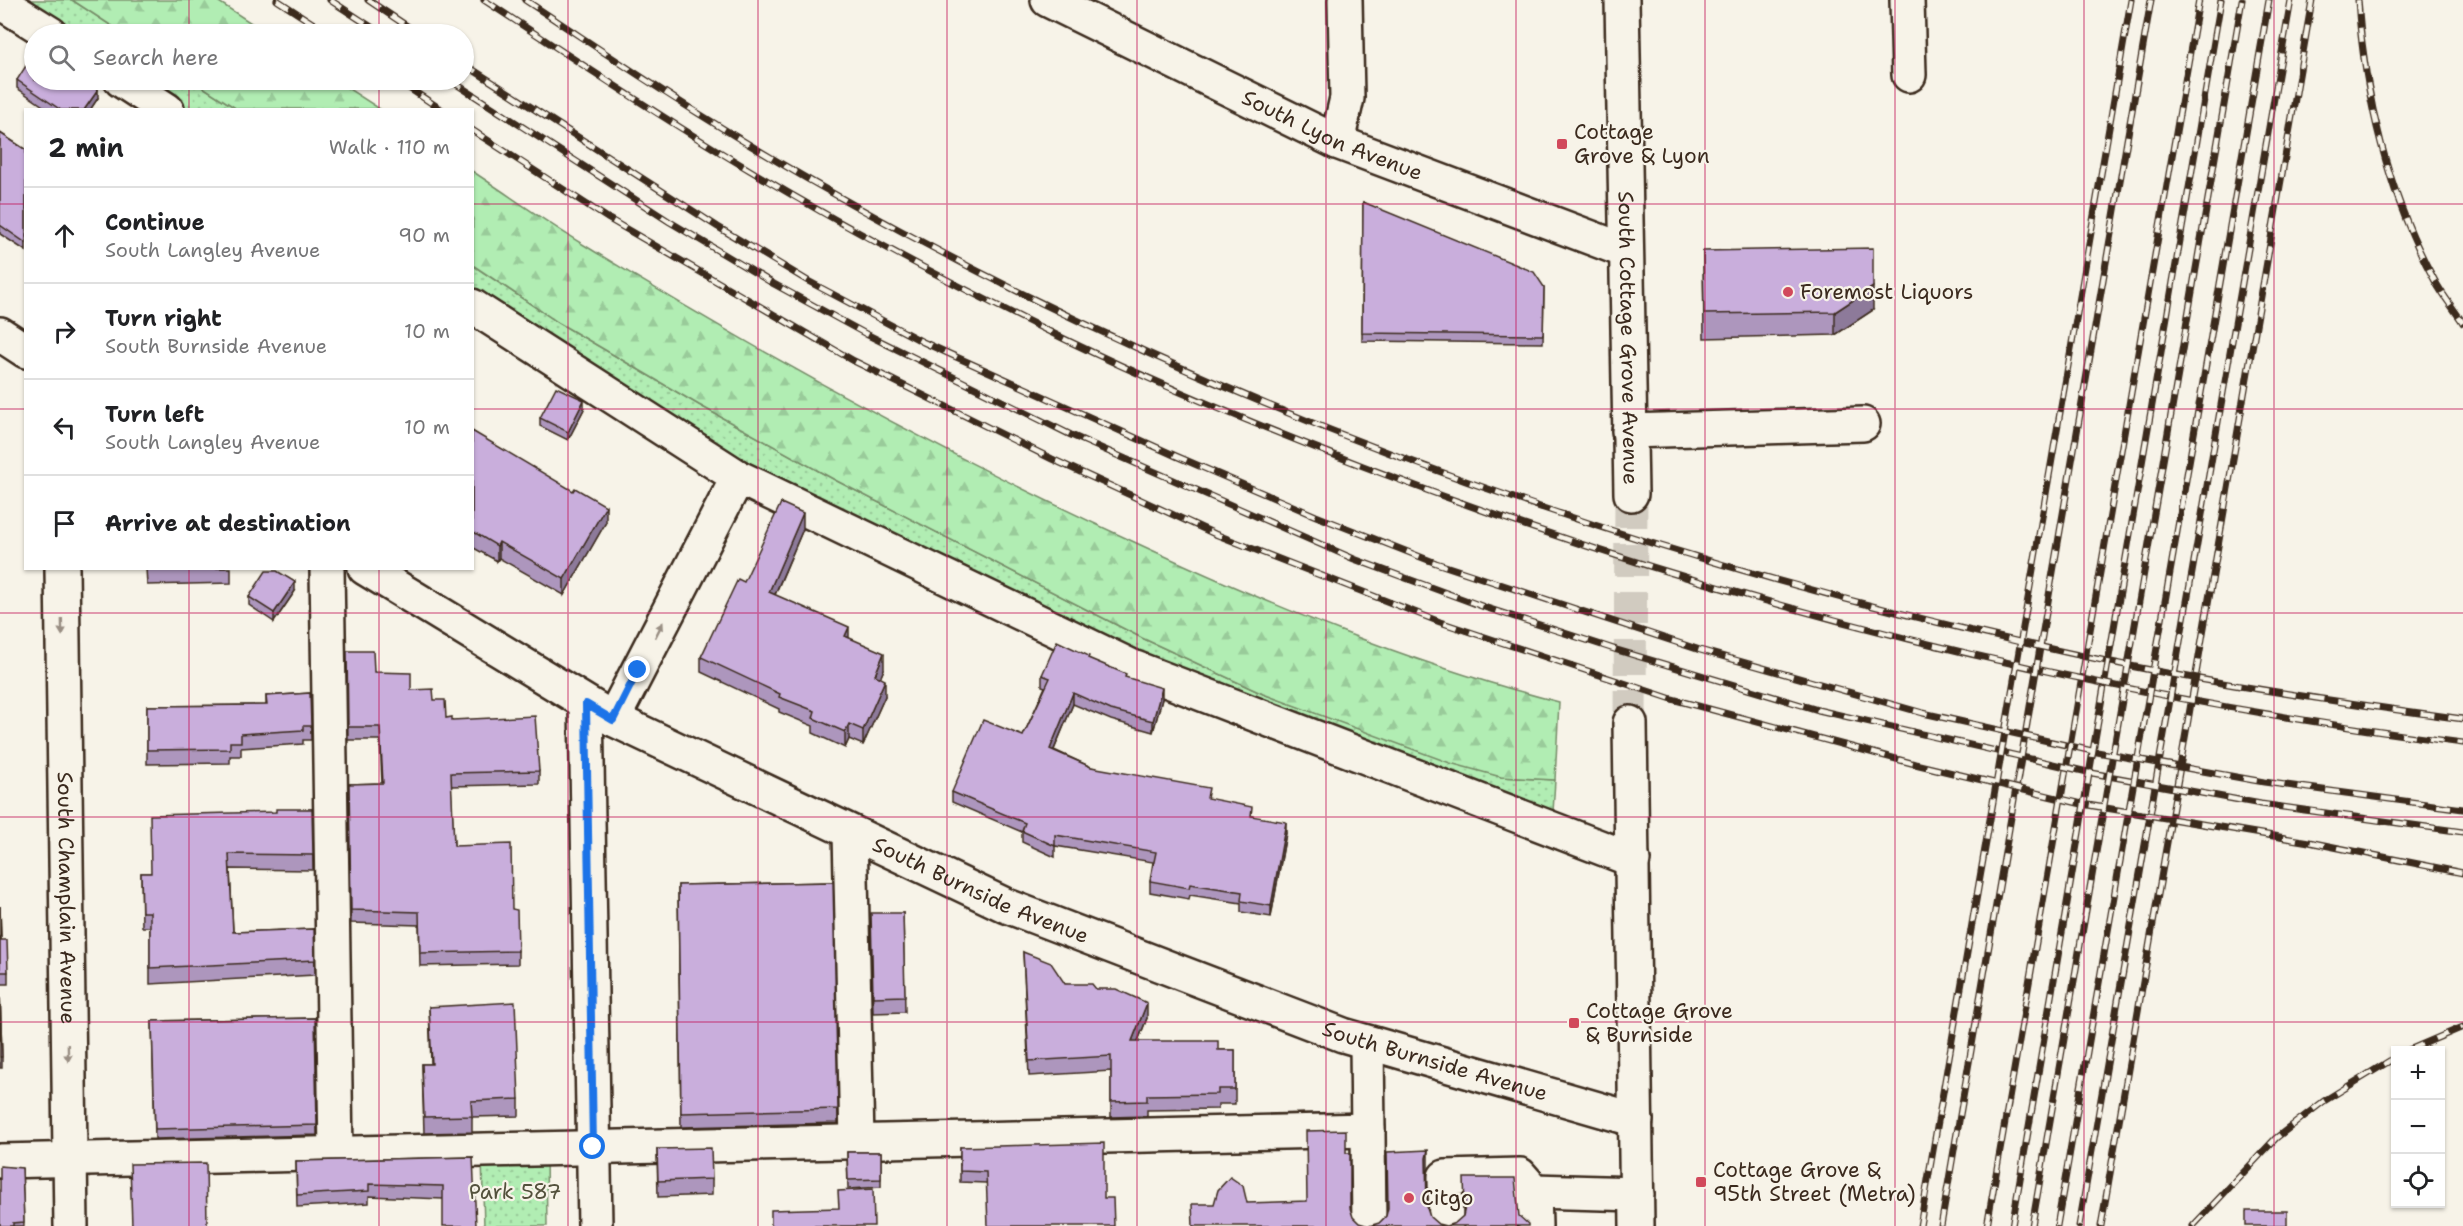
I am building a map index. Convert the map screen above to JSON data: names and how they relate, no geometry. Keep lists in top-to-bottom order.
{
  "streets": {
    "street": [
      "South Lyon Avenue",
      "South Cottage Grove Avenue",
      "South Burnside Avenue",
      "South Champlain Avenue"
    ]
  },
  "crossings": [
    ["South Lyon Avenue", "South Cottage Grove Avenue"]
  ],
  "parks": ["Park 587"],
  "places": {
    "transit": ["Cottage Grove & Lyon", "Cottage Grove & Burnside", "Cottage Grove & 95th Street (Metra)"],
    "other": ["Foremost Liquors", "Citgo"]
  },
  "page": {
    "search": "Search here",
    "heading": ["2 min", "Walk · 110 m"],
    "list": [
      ["Continue", "South Langley Avenue", "90 m"],
      ["Turn right", "South Burnside Avenue", "10 m"],
      ["Turn left", "South Langley Avenue", "10 m"],
      "Arrive at destination"
    ],
    "map_buttons": ["+", "−"]
  }
}
